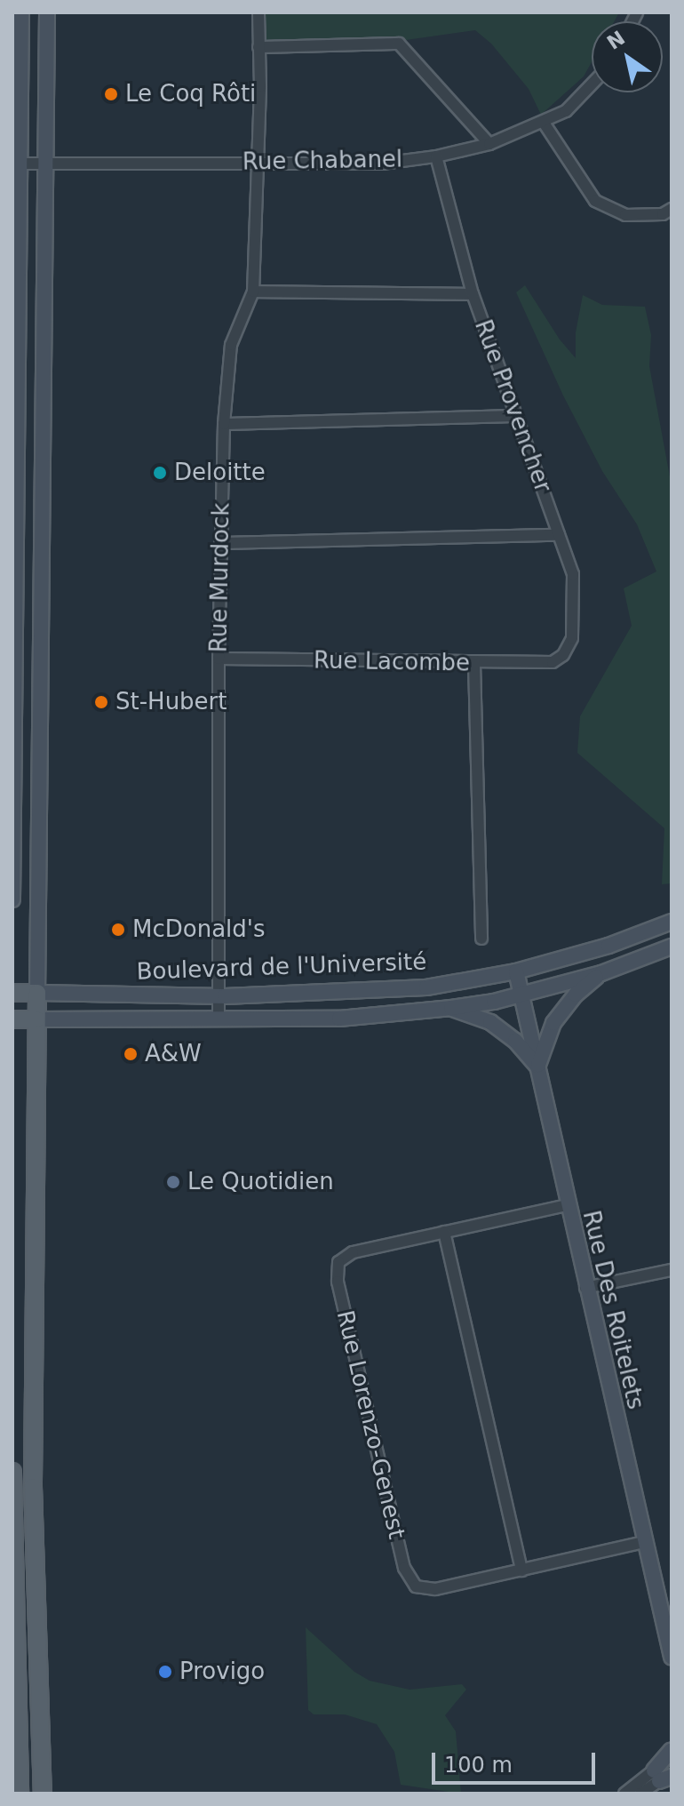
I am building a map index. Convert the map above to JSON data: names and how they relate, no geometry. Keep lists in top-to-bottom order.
{
  "streets": {
    "main road": ["Boulevard de l'Université", "Rue Des Roitelets"],
    "street": [
      "Rue Chabanel",
      "Rue Provencher",
      "Rue Murdock",
      "Rue Lacombe",
      "Rue Lorenzo-Genest"
    ]
  },
  "crossings": [
    ["Rue Chabanel", "Rue Provencher"],
    ["Rue Chabanel", "Rue Murdock"],
    ["Rue Provencher", "Rue Lacombe"],
    ["Rue Murdock", "Rue Lacombe"],
    ["Rue Murdock", "Boulevard de l'Université"],
    ["Boulevard de l'Université", "Rue Des Roitelets"],
    ["Rue Des Roitelets", "Rue Lorenzo-Genest"]
  ],
  "places": [
    "Le Coq Rôti",
    "Deloitte",
    "St-Hubert",
    "McDonald's",
    "A&W",
    "Le Quotidien",
    "Provigo"
  ],
  "scale_bar": "100 m",
  "north": "top left"
}
